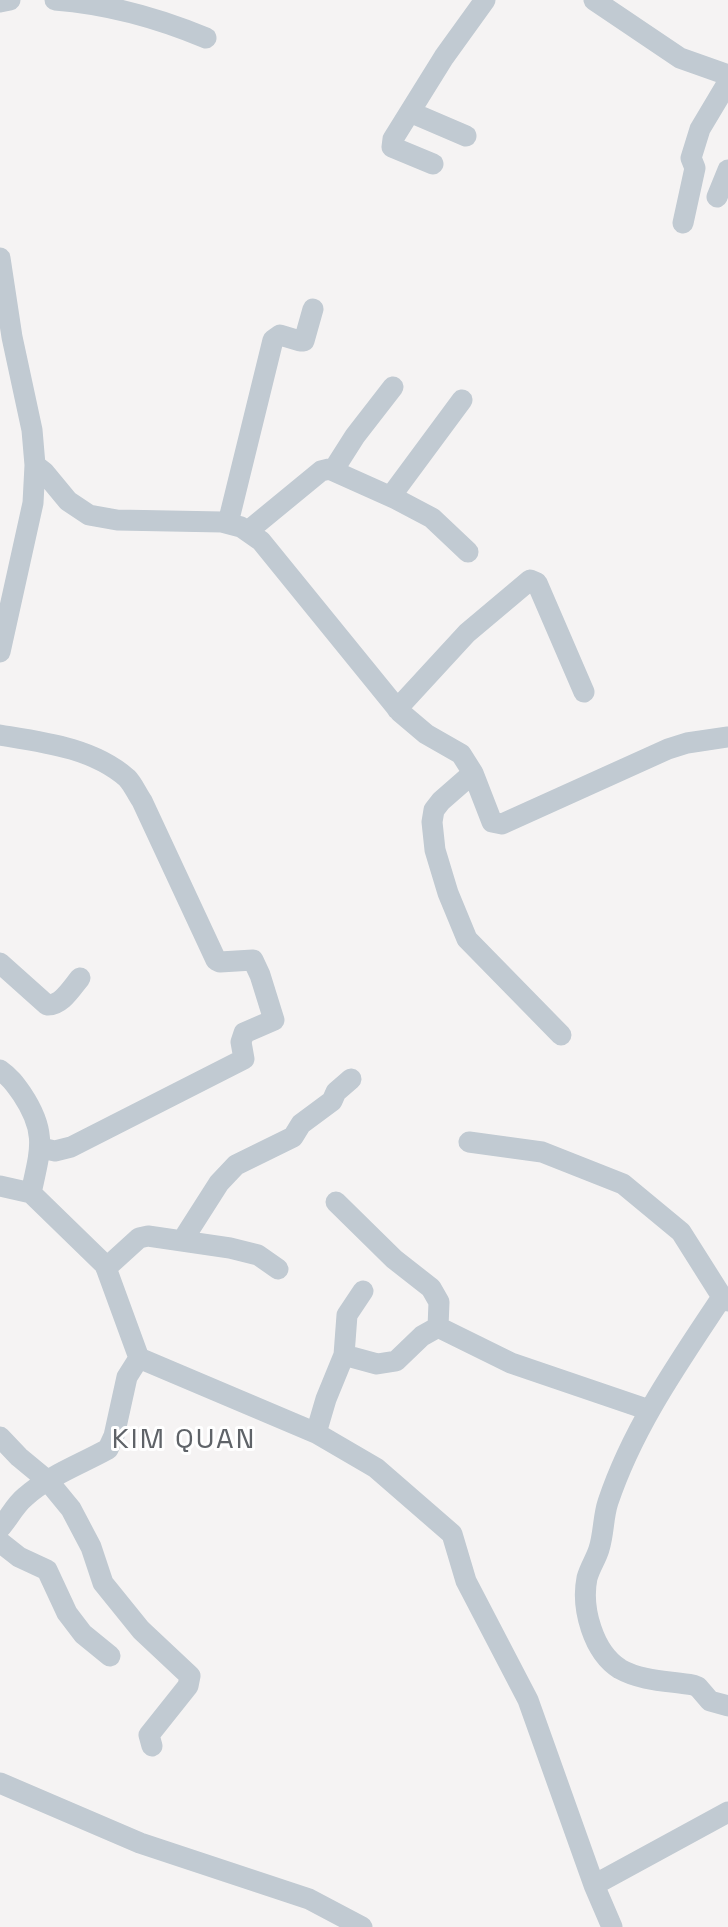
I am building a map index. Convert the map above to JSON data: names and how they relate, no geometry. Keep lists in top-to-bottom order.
{
  "districts": ["KIM QUAN"]
}
